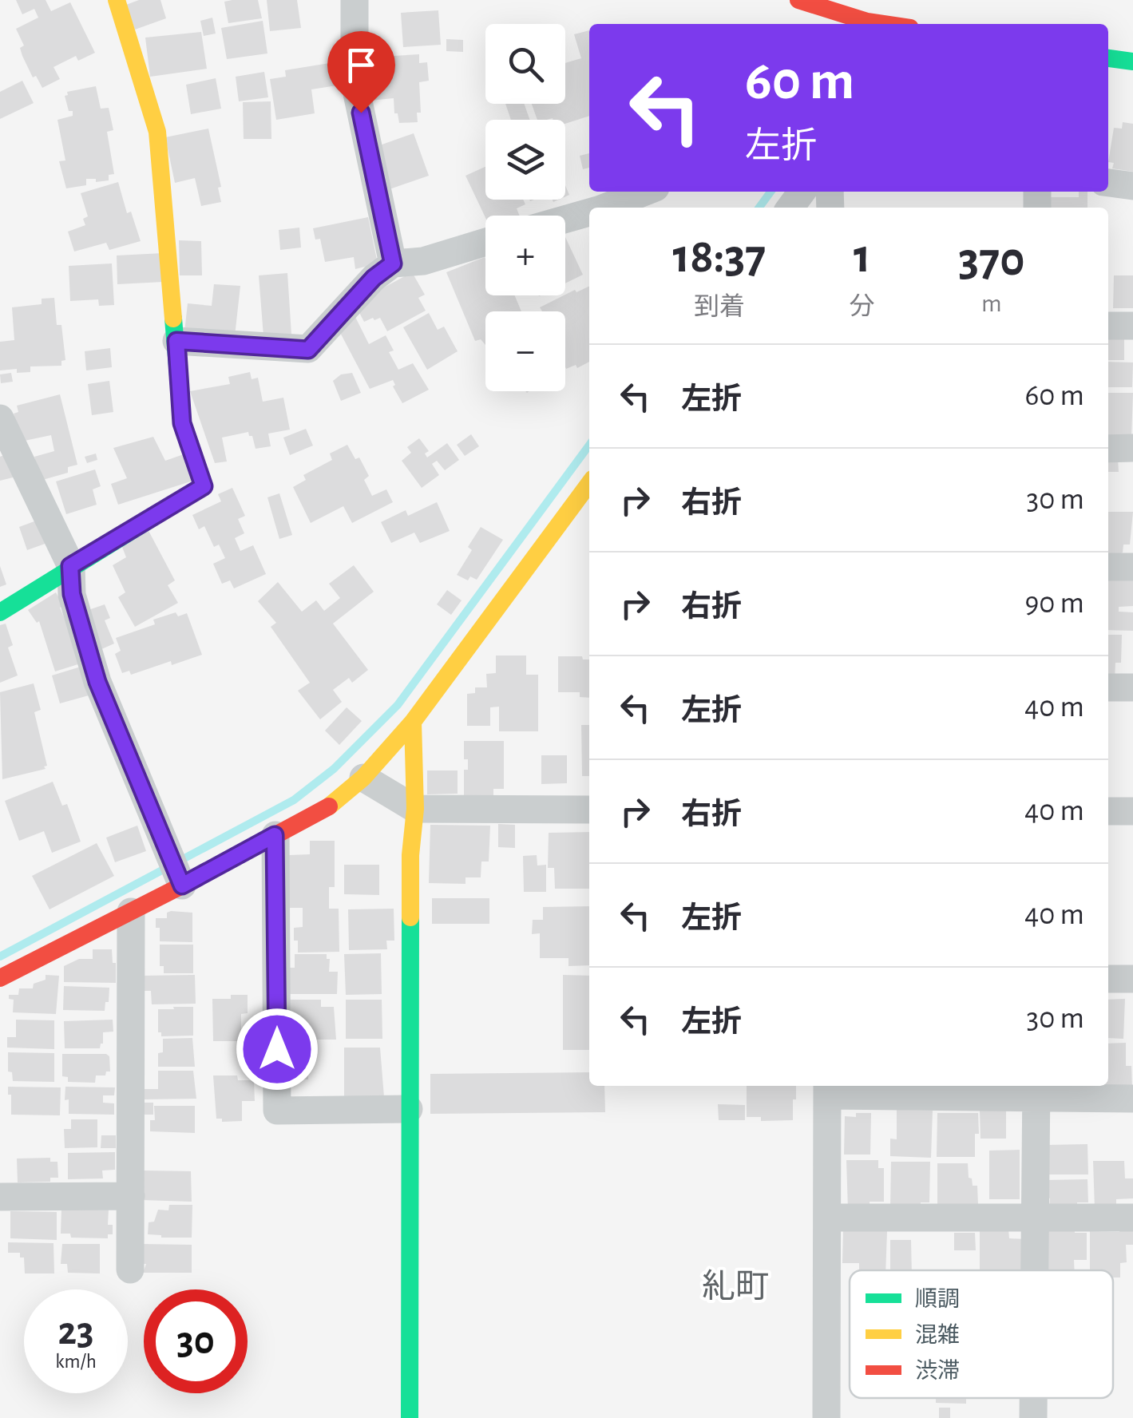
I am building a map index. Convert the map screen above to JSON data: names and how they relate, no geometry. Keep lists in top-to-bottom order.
{
  "districts": ["糺町"],
  "legend": ["順調", "混雑", "渋滞"],
  "page": {
    "map_buttons": ["+", "−"],
    "turn": ["60 m", "左折"],
    "eta": [
      "18:37",
      "到着",
      "1",
      "分",
      "370",
      "m"
    ],
    "list": [
      {
        "name": "左折",
        "value": "60 m"
      },
      {
        "name": "右折",
        "value": "30 m"
      },
      {
        "name": "右折",
        "value": "90 m"
      },
      {
        "name": "左折",
        "value": "40 m"
      },
      {
        "name": "右折",
        "value": "40 m"
      },
      {
        "name": "左折",
        "value": "40 m"
      },
      {
        "name": "左折",
        "value": "30 m"
      }
    ],
    "speed": "23 km/h",
    "limit": "30"
  }
}
